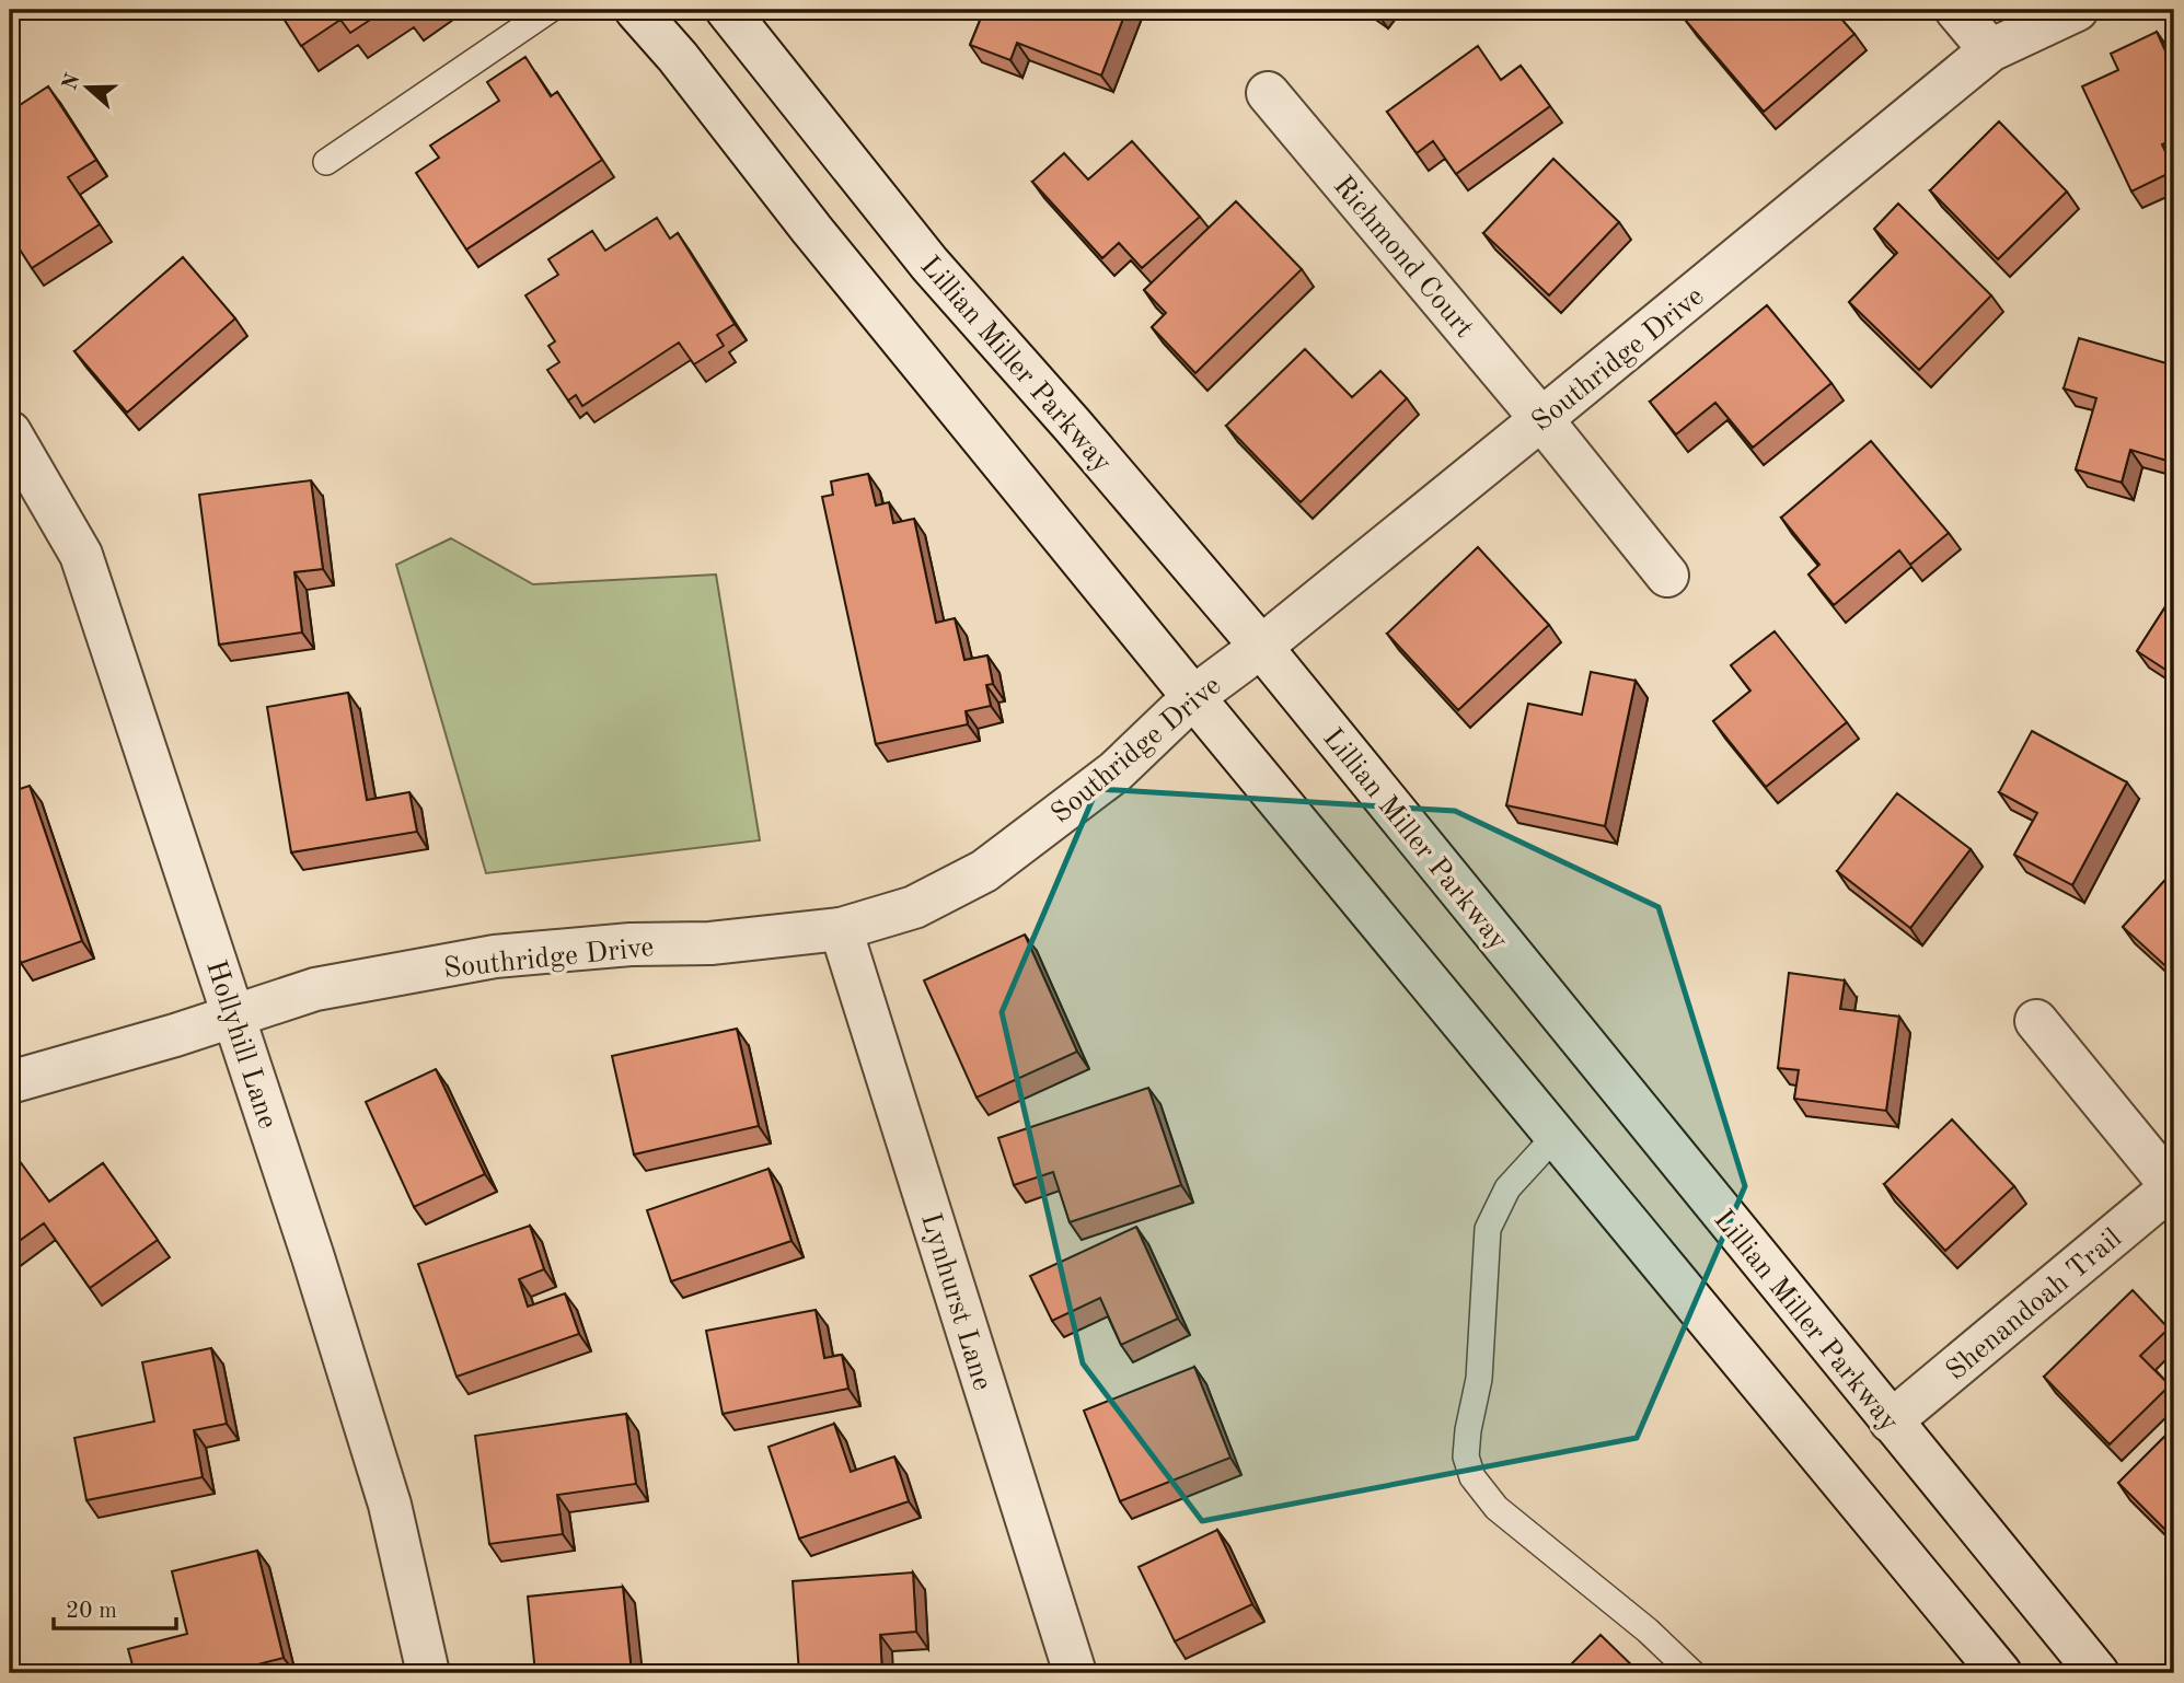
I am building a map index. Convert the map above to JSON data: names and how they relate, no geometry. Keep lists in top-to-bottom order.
{
  "streets": {
    "street": [
      "Richmond Court",
      "Southridge Drive",
      "Lillian Miller Parkway",
      "Hollyhill Lane",
      "Lynhurst Lane",
      "Shenandoah Trail"
    ]
  },
  "crossings": [
    ["Richmond Court", "Southridge Drive"],
    ["Southridge Drive", "Lillian Miller Parkway"],
    ["Southridge Drive", "Hollyhill Lane"],
    ["Southridge Drive", "Lynhurst Lane"],
    ["Lillian Miller Parkway", "Shenandoah Trail"]
  ],
  "scale_bar": "20 m",
  "north": "left"
}
